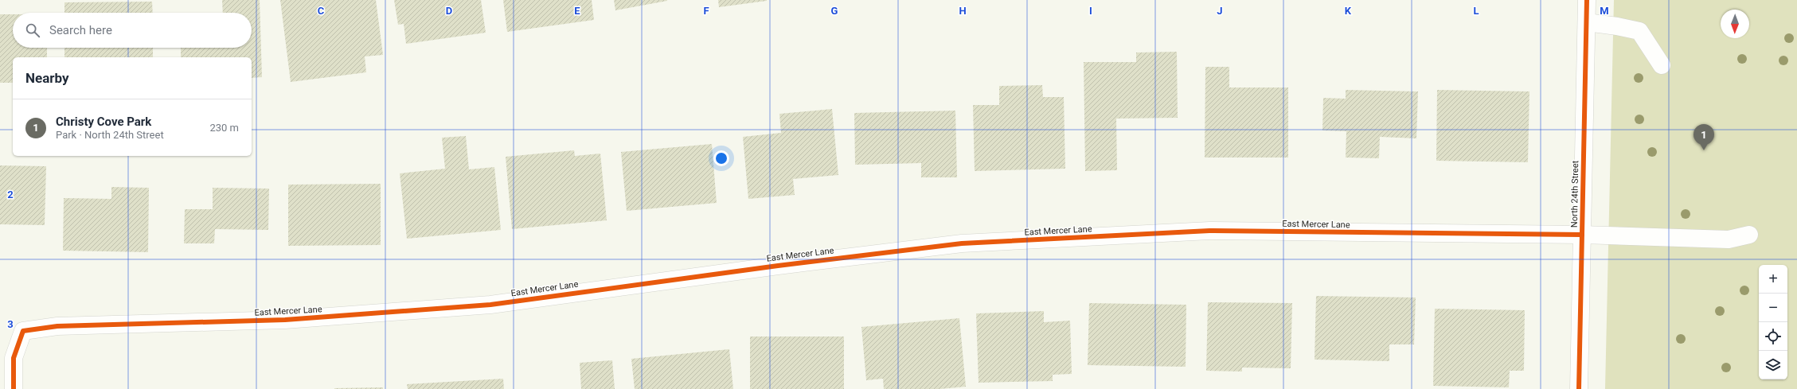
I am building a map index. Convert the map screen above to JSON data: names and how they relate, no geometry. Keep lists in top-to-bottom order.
{
  "streets": {
    "street": ["North 24th Street", "East Mercer Lane"]
  },
  "crossings": [
    ["North 24th Street", "East Mercer Lane"]
  ],
  "north": "bottom",
  "page": {
    "search": "Search here",
    "heading": "Nearby",
    "list": [
      {
        "mark": "1",
        "name": "Christy Cove Park",
        "note": "Park · North 24th Street",
        "value": "230 m"
      }
    ],
    "pins": "1",
    "map_buttons": ["+", "−"]
  },
  "grid": {
    "columns": [
      "C",
      "D",
      "E",
      "F",
      "G",
      "H",
      "I",
      "J",
      "K",
      "L",
      "M"
    ],
    "rows": ["2", "3"]
  }
}
